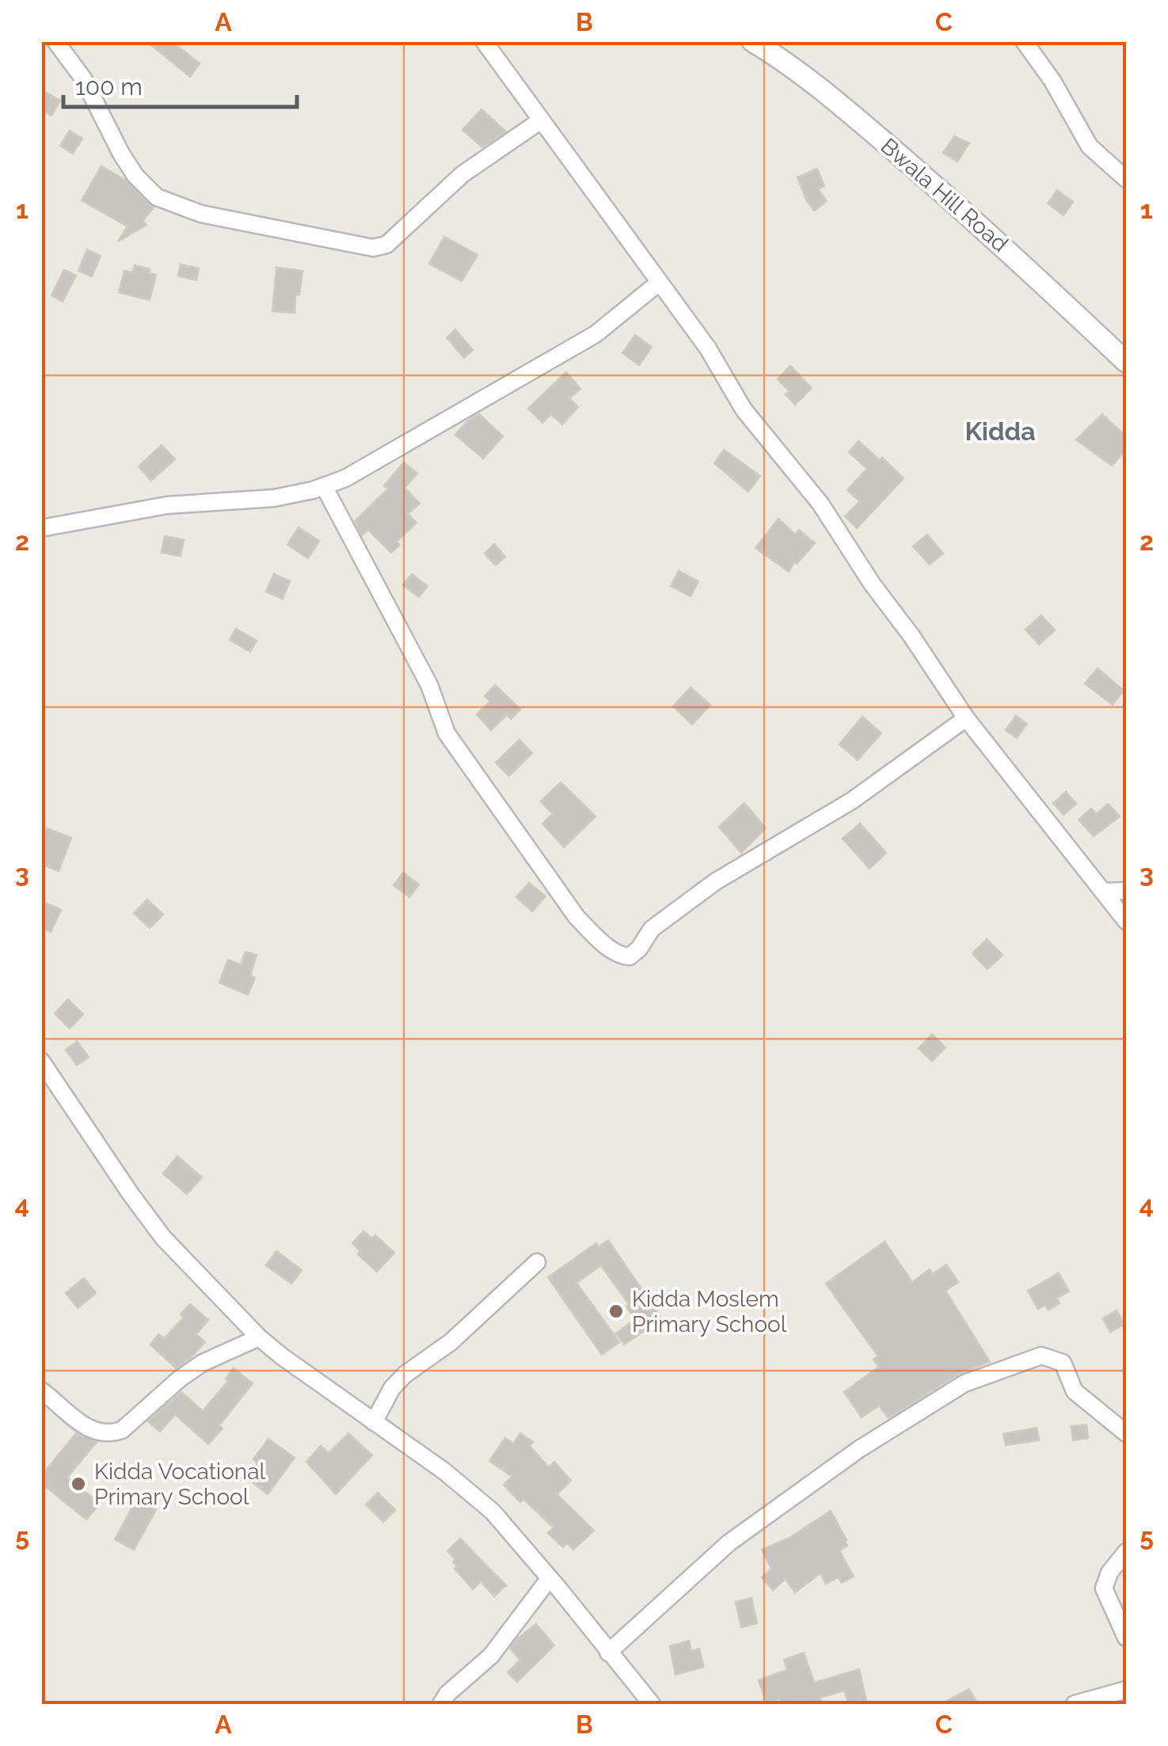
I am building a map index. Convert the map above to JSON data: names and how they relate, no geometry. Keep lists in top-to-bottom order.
{
  "streets": {
    "street": ["Bwala Hill Road"]
  },
  "districts": ["Kidda"],
  "places": ["Kidda Moslem Primary School", "Kidda Vocational Primary School"],
  "scale_bar": "100 m",
  "grid": {
    "columns": ["A", "B", "C"],
    "rows": [
      "1",
      "2",
      "3",
      "4",
      "5"
    ]
  }
}
